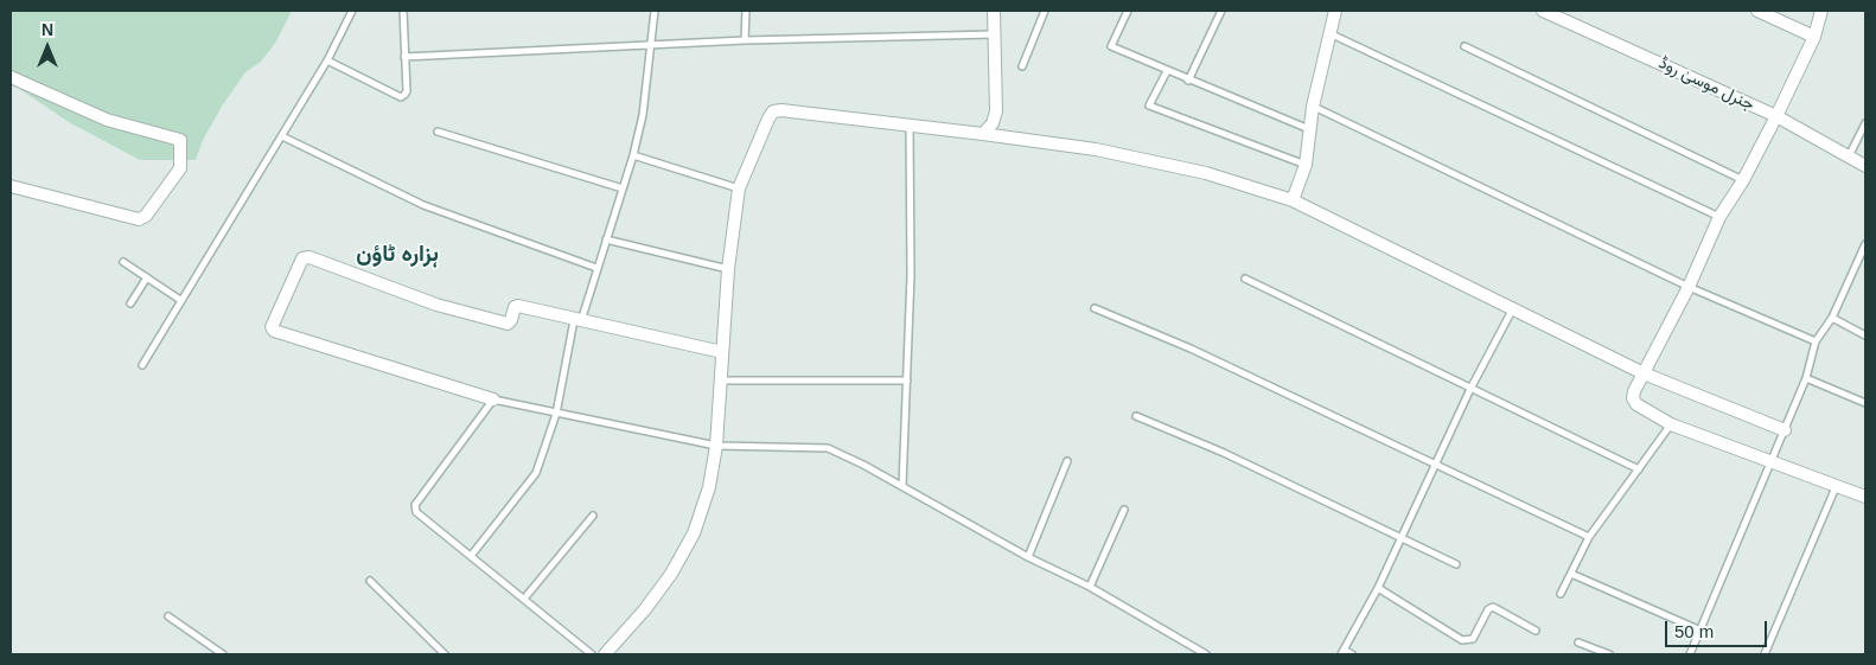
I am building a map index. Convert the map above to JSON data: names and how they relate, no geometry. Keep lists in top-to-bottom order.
{
  "streets": {
    "street": ["جنرل موسیٰ روڈ"]
  },
  "districts": ["ہزارہ ٹاؤن"],
  "scale_bar": "50 m",
  "north": "top"
}
